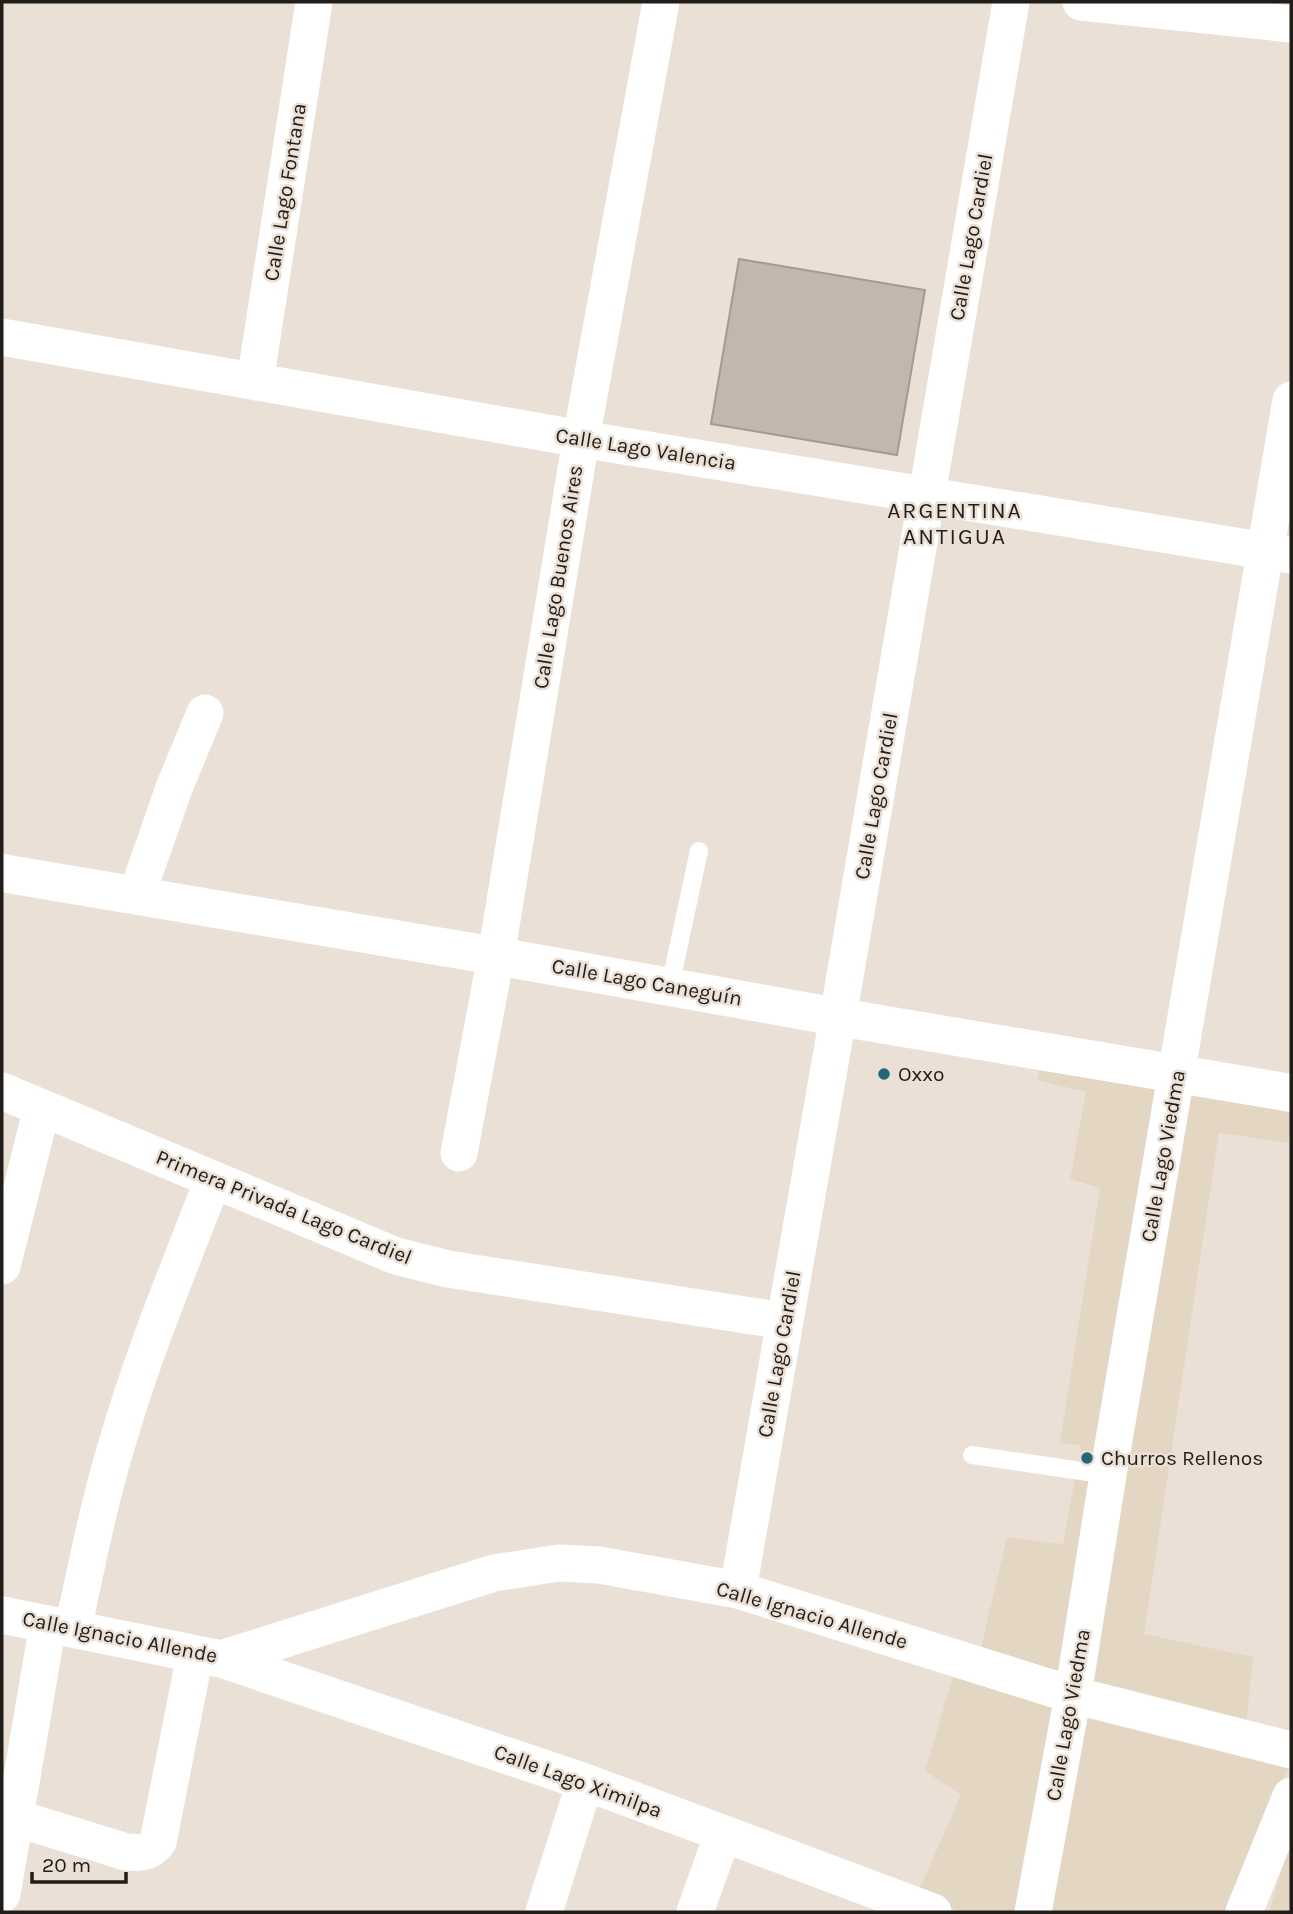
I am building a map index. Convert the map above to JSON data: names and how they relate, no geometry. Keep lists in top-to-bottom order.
{
  "streets": {
    "street": [
      "Calle Lago Fontana",
      "Calle Lago Cardiel",
      "Calle Lago Valencia",
      "Calle Lago Buenos Aires",
      "Calle Lago Caneguín",
      "Calle Lago Viedma",
      "Primera Privada Lago Cardiel",
      "Calle Ignacio Allende",
      "Calle Lago Ximilpa"
    ]
  },
  "crossings": [
    ["Calle Lago Fontana", "Calle Lago Valencia"],
    ["Calle Lago Cardiel", "Calle Lago Valencia"],
    ["Calle Lago Cardiel", "Calle Lago Caneguín"],
    ["Calle Lago Cardiel", "Primera Privada Lago Cardiel"],
    ["Calle Lago Cardiel", "Calle Ignacio Allende"],
    ["Calle Lago Valencia", "Calle Lago Buenos Aires"],
    ["Calle Lago Valencia", "Calle Lago Viedma"],
    ["Calle Lago Buenos Aires", "Calle Lago Caneguín"],
    ["Calle Lago Caneguín", "Calle Lago Viedma"],
    ["Calle Lago Viedma", "Calle Ignacio Allende"],
    ["Calle Ignacio Allende", "Calle Lago Ximilpa"]
  ],
  "districts": ["ARGENTINA ANTIGUA"],
  "places": ["Oxxo", "Churros Rellenos"],
  "scale_bar": "20 m"
}
